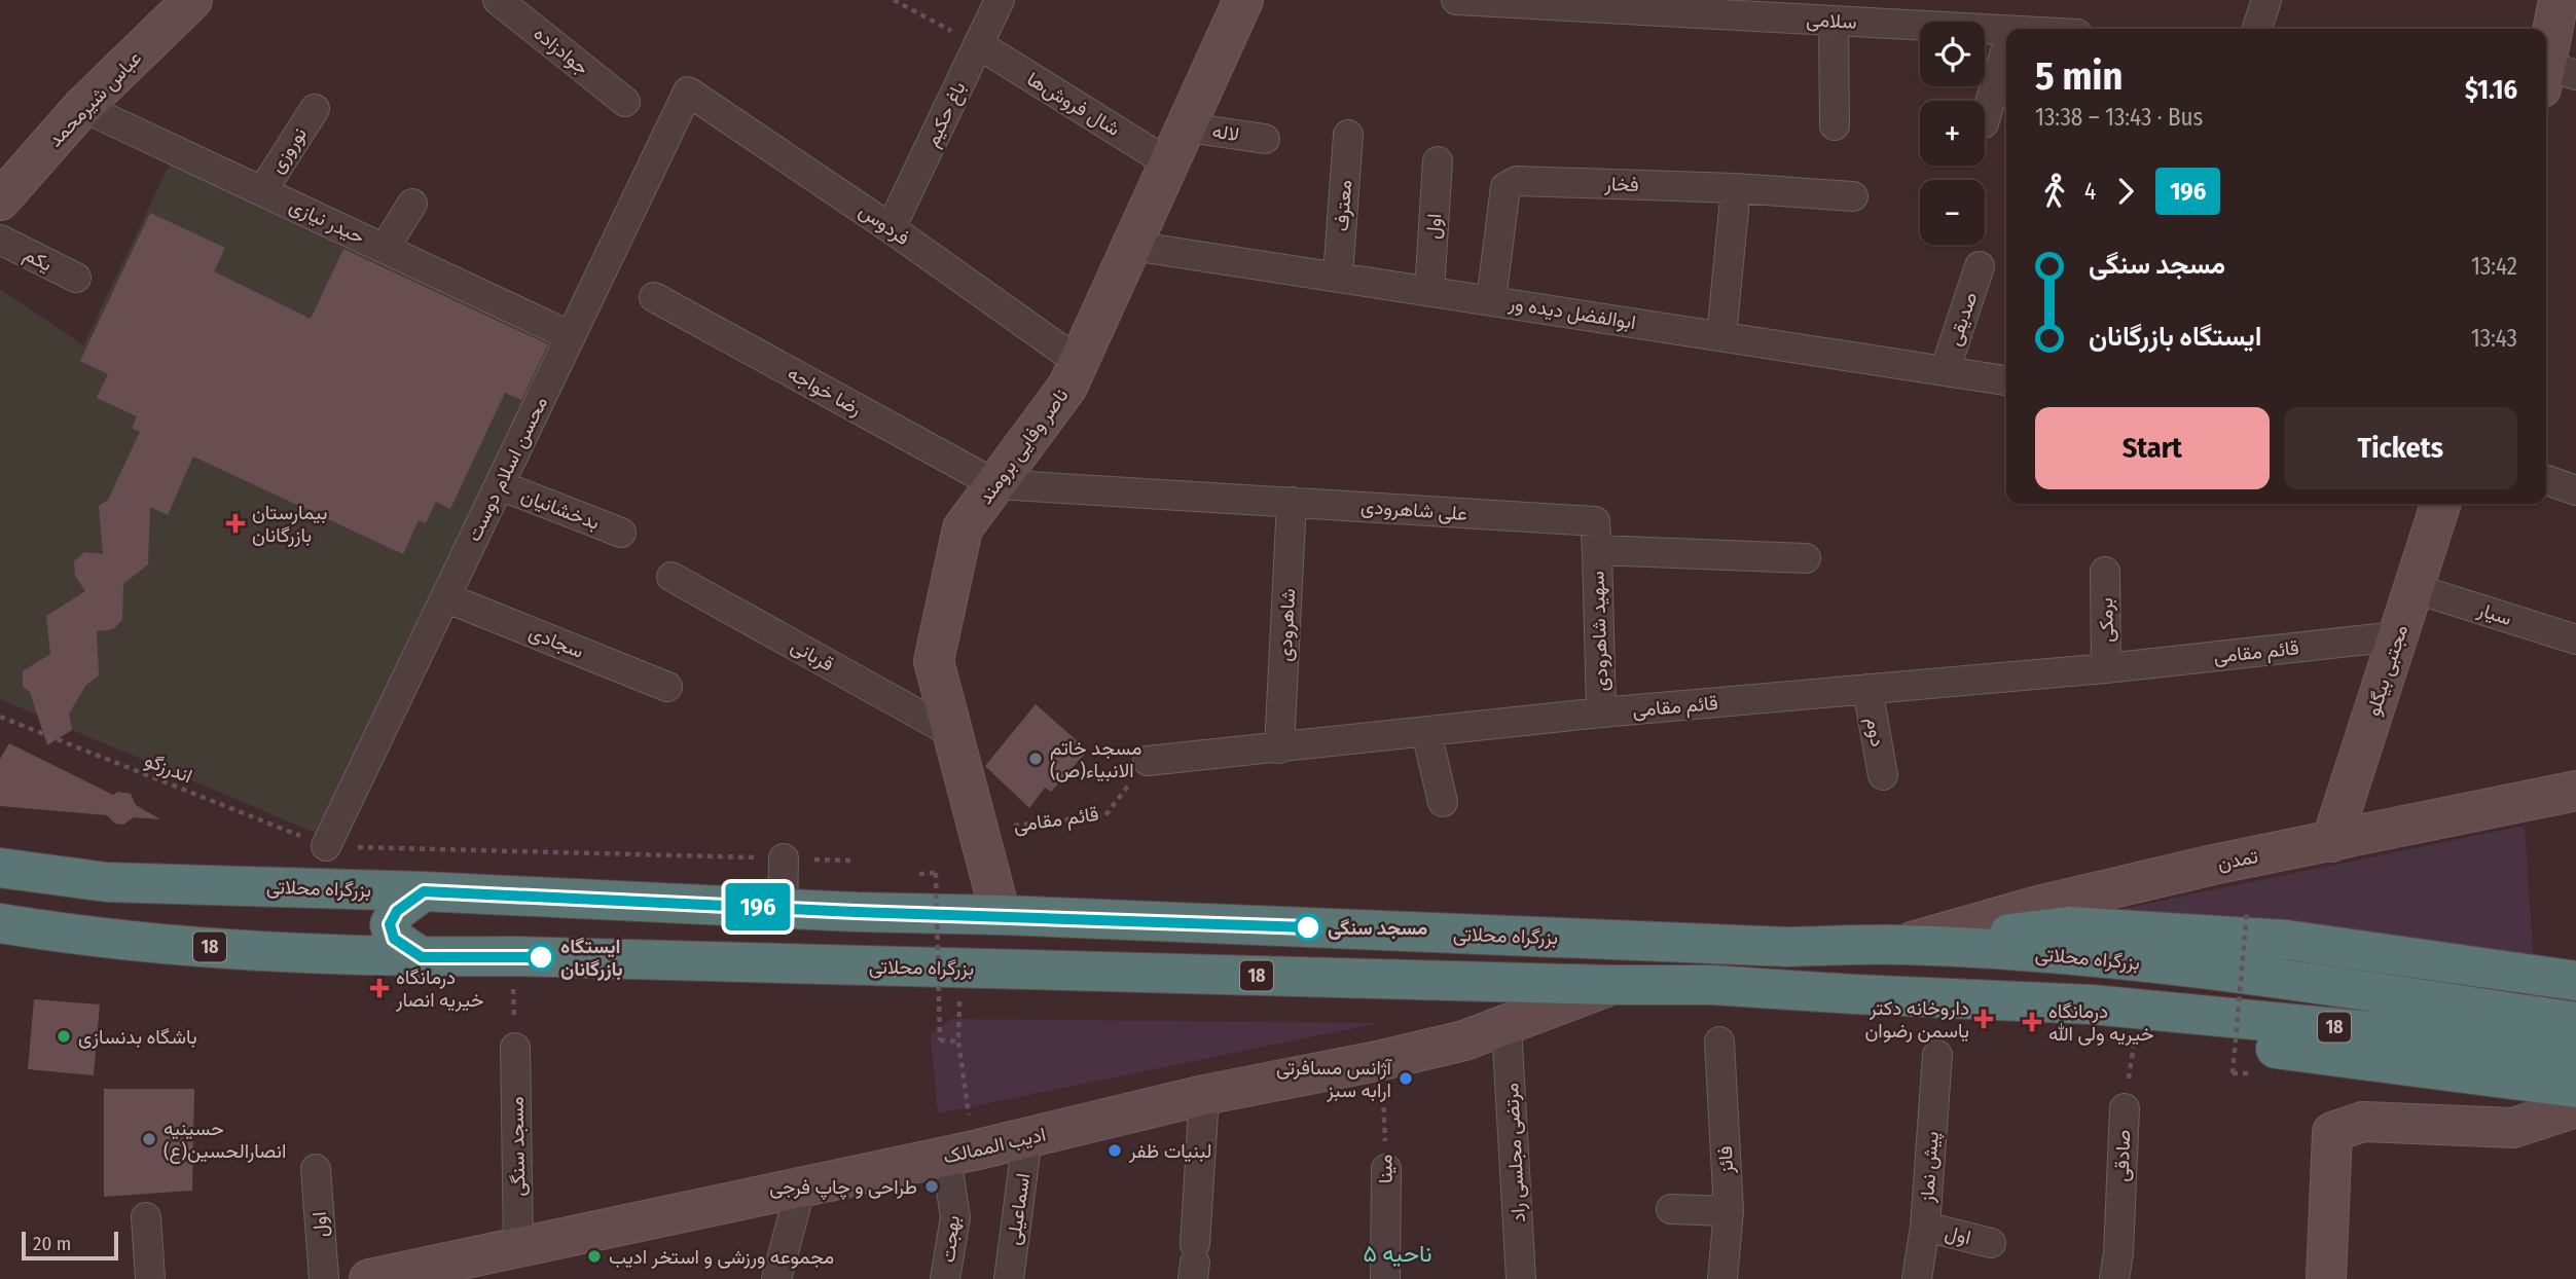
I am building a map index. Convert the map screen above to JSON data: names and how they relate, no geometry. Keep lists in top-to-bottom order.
{
  "streets": {
    "highway": ["بزرگراه محلاتی", "18"],
    "street": [
      "سلامی",
      "جوادزاده",
      "عباس شیرمحمد",
      "شال فروش‌ها",
      "باغ حکیم",
      "لاله",
      "نوروزی",
      "فخار",
      "معترف",
      "حیدر نیازی",
      "فردوس",
      "اول",
      "یکم",
      "ابوالفضل دیده ور",
      "صدیقی",
      "رضا خواجه",
      "ناصر وفایی برومند",
      "محسن اسلام دوست",
      "بدخشانیان",
      "علی شاهرودی",
      "سیار",
      "برمکی",
      "شاهرودی",
      "سهید شاهرودی",
      "سجادی",
      "قائم مقامی",
      "قربانی",
      "مجتبی بیگلو",
      "دوم",
      "تمدن",
      "ادیب الممالک",
      "مسجد سنگی",
      "مرتضی مجلسی راد",
      "صادقی",
      "فائز",
      "پیش نماز",
      "مینا",
      "اسماعیلی",
      "بهجت"
    ],
    "path": ["اندرزگو"]
  },
  "crossings": [
    ["عباس شیرمحمد", "حیدر نیازی"],
    ["شال فروش‌ها", "باغ حکیم"],
    ["شال فروش‌ها", "ناصر وفایی برومند"],
    ["باغ حکیم", "فردوس"],
    ["لاله", "ناصر وفایی برومند"],
    ["نوروزی", "حیدر نیازی"],
    ["فخار", "ابوالفضل دیده ور"],
    ["معترف", "ابوالفضل دیده ور"],
    ["حیدر نیازی", "محسن اسلام دوست"],
    ["فردوس", "ناصر وفایی برومند"],
    ["فردوس", "محسن اسلام دوست"],
    ["اول", "ابوالفضل دیده ور"],
    ["اول", "پیش نماز"],
    ["ابوالفضل دیده ور", "صدیقی"],
    ["ابوالفضل دیده ور", "ناصر وفایی برومند"],
    ["رضا خواجه", "ناصر وفایی برومند"],
    ["رضا خواجه", "علی شاهرودی"],
    ["ناصر وفایی برومند", "علی شاهرودی"],
    ["ناصر وفایی برومند", "قائم مقامی"],
    ["ناصر وفایی برومند", "قربانی"],
    ["ناصر وفایی برومند", "بزرگراه محلاتی"],
    ["محسن اسلام دوست", "بدخشانیان"],
    ["محسن اسلام دوست", "سجادی"],
    ["محسن اسلام دوست", "اندرزگو"],
    ["علی شاهرودی", "شاهرودی"],
    ["علی شاهرودی", "سهید شاهرودی"],
    ["سیار", "مجتبی بیگلو"],
    ["برمکی", "قائم مقامی"],
    ["شاهرودی", "قائم مقامی"],
    ["سهید شاهرودی", "قائم مقامی"],
    ["قائم مقامی", "مجتبی بیگلو"],
    ["قائم مقامی", "دوم"],
    ["مجتبی بیگلو", "تمدن"],
    ["تمدن", "بزرگراه محلاتی"],
    ["بزرگراه محلاتی", "ادیب الممالک"],
    ["ادیب الممالک", "مسجد سنگی"],
    ["ادیب الممالک", "مرتضی مجلسی راد"],
    ["ادیب الممالک", "مینا"],
    ["ادیب الممالک", "اسماعیلی"],
    ["ادیب الممالک", "بهجت"]
  ],
  "districts": ["ناحیه ۵"],
  "places": {
    "health": [
      "بیمارستان بازرگانان",
      "درمانگاه خیریه انصار",
      "داروخانه دکتر یاسمن رضوان",
      "درمانگاه خیریه ولی الله"
    ],
    "other": [
      "مسجد خاتم الانبیاء(ص)",
      "مسجد سنگی",
      "ایستگاه بازرگانان",
      "باشگاه بدنسازی",
      "آژانس مسافرتی ارابه سبز",
      "حسینیه انصارالحسین(ع)",
      "لبنیات ظفر",
      "طراحی و چاپ فرجی",
      "مجموعه ورزشی و استخر ادیب"
    ]
  },
  "lines": ["bus line 196"],
  "scale_bar": "20 m",
  "page": {
    "on_map": "196",
    "map_buttons": ["+", "−"],
    "heading": ["5 min", "13:38 – 13:43 · Bus", "$1.16"],
    "legs": ["4", "196"],
    "list": [
      {
        "name": "مسجد سنگی",
        "value": "13:42"
      },
      {
        "name": "ایستگاه بازرگانان",
        "value": "13:43"
      }
    ],
    "buttons": ["Start", "Tickets"],
    "scale": "20 m"
  }
}
